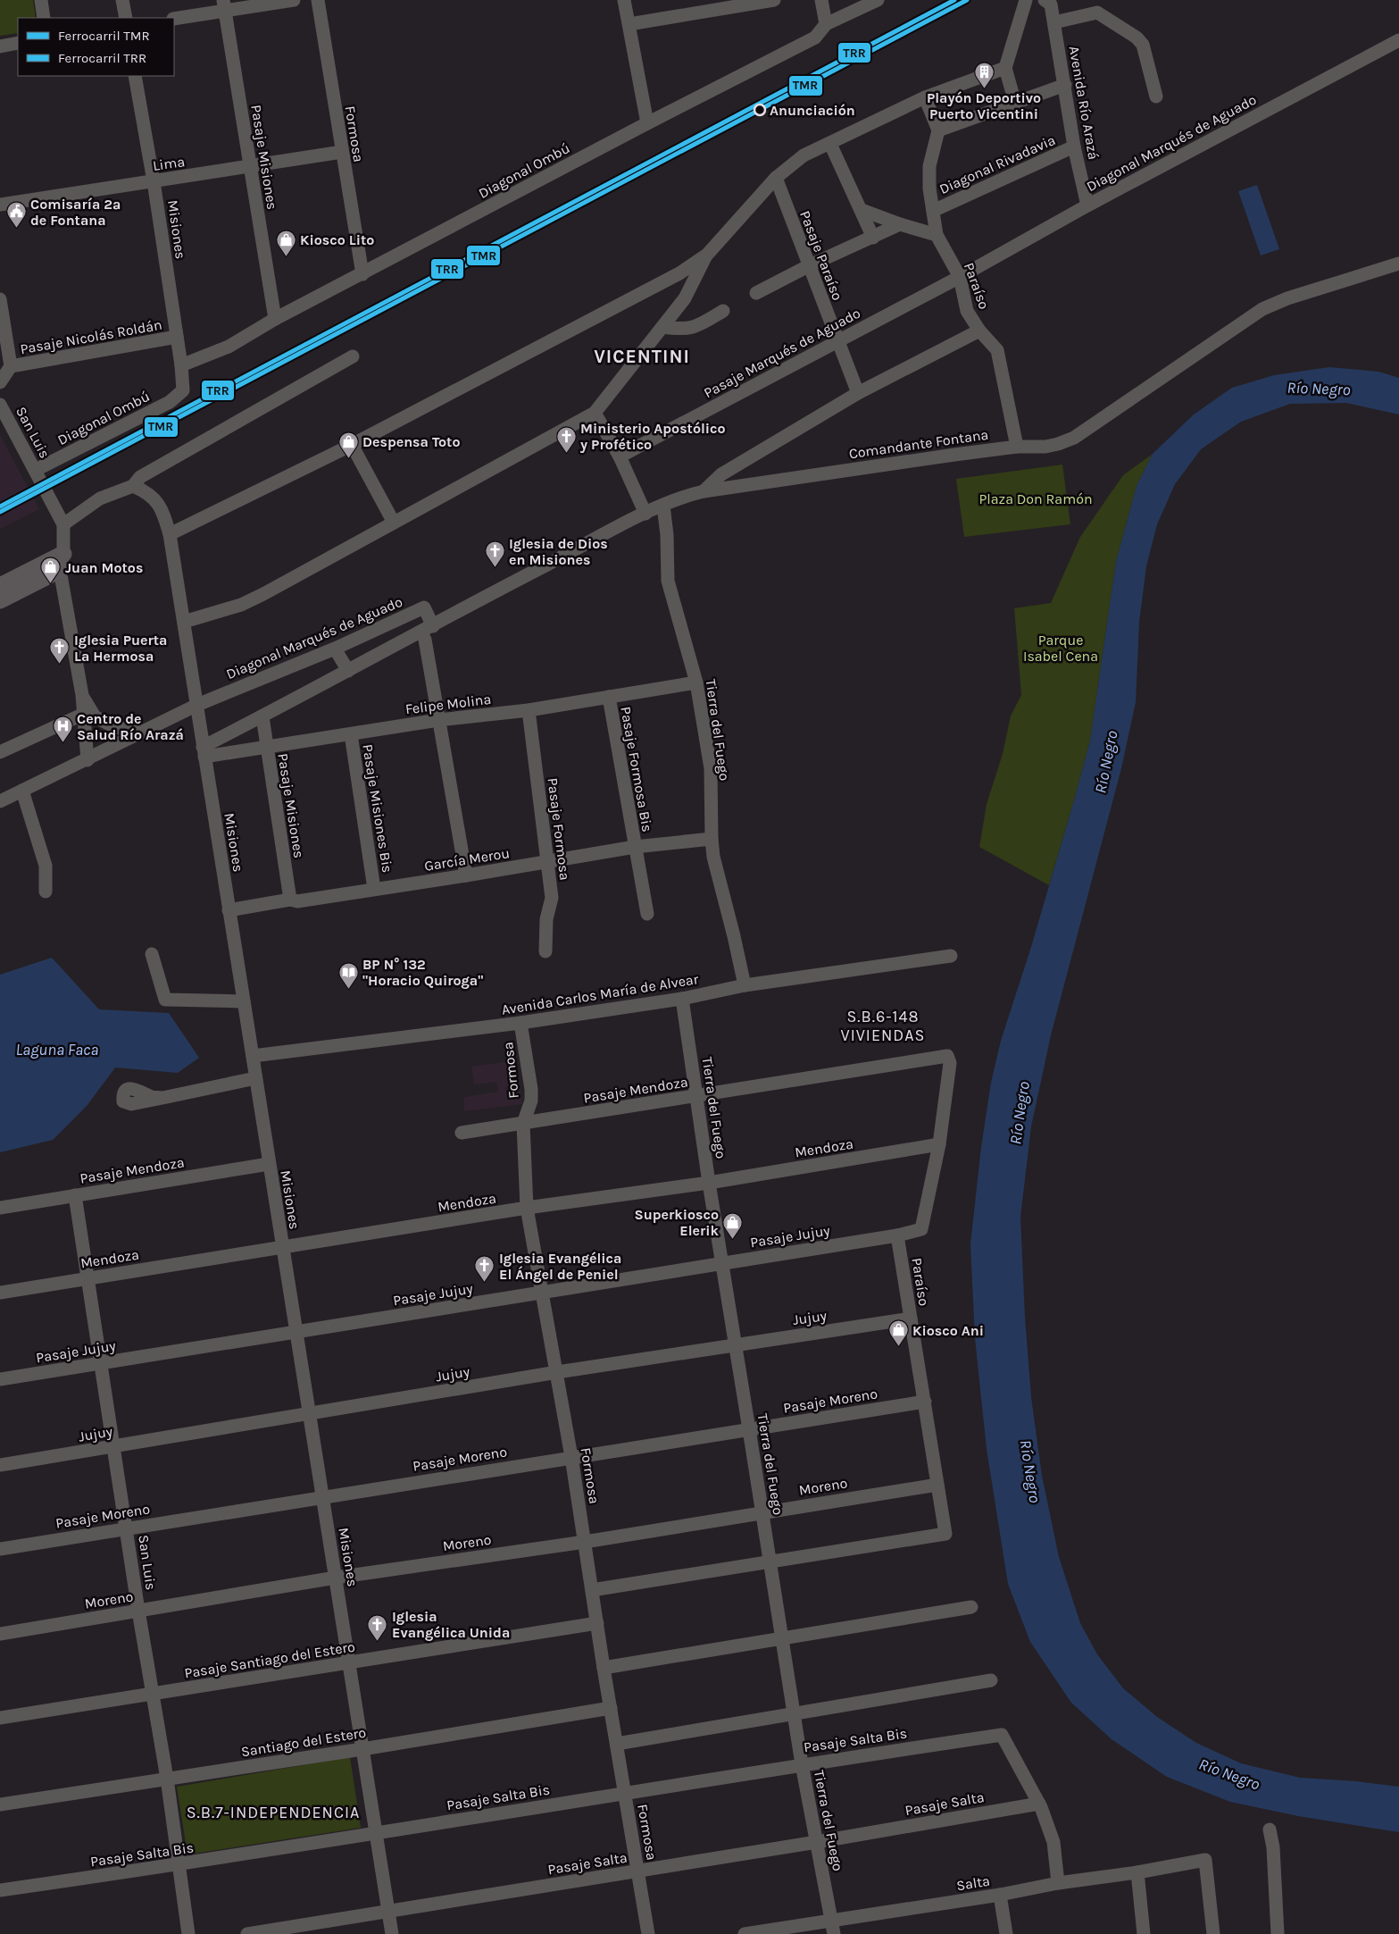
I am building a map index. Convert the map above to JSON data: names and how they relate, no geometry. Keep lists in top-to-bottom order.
{
  "streets": {
    "street": [
      "Avenida Río Arazá",
      "Formosa",
      "Diagonal Marqués de Aguado",
      "Pasaje Misiones",
      "Lima",
      "Diagonal Rivadavia",
      "Diagonal Ombú",
      "Misiones",
      "Pasaje Paraíso",
      "Paraíso",
      "Pasaje Nicolás Roldán",
      "Pasaje Marqués de Aguado",
      "San Luis",
      "Comandante Fontana",
      "Felipe Molina",
      "Tierra del Fuego",
      "Pasaje Formosa Bis",
      "Pasaje Misiones Bis",
      "Pasaje Formosa",
      "García Merou",
      "Avenida Carlos María de Alvear",
      "Pasaje Mendoza",
      "Mendoza",
      "Pasaje Jujuy",
      "Jujuy",
      "Pasaje Moreno",
      "Moreno",
      "Pasaje Santiago del Estero",
      "Pasaje Salta Bis",
      "Santiago del Estero",
      "Pasaje Salta",
      "Salta"
    ]
  },
  "crossings": [
    ["Avenida Río Arazá", "Diagonal Marqués de Aguado"],
    ["Avenida Río Arazá", "Diagonal Rivadavia"],
    ["Formosa", "Lima"],
    ["Formosa", "Diagonal Ombú"],
    ["Formosa", "Avenida Carlos María de Alvear"],
    ["Formosa", "Pasaje Mendoza"],
    ["Formosa", "Mendoza"],
    ["Formosa", "Pasaje Jujuy"],
    ["Formosa", "Jujuy"],
    ["Formosa", "Pasaje Moreno"],
    ["Formosa", "Moreno"],
    ["Formosa", "Pasaje Santiago del Estero"],
    ["Formosa", "Pasaje Salta Bis"],
    ["Formosa", "Santiago del Estero"],
    ["Formosa", "Pasaje Salta"],
    ["Diagonal Marqués de Aguado", "Misiones"],
    ["Diagonal Marqués de Aguado", "Paraíso"],
    ["Diagonal Marqués de Aguado", "Pasaje Marqués de Aguado"],
    ["Pasaje Misiones", "Lima"],
    ["Pasaje Misiones", "Diagonal Ombú"],
    ["Pasaje Misiones", "Felipe Molina"],
    ["Pasaje Misiones", "García Merou"],
    ["Lima", "Misiones"],
    ["Diagonal Ombú", "Misiones"],
    ["Diagonal Ombú", "San Luis"],
    ["Misiones", "Pasaje Nicolás Roldán"],
    ["Misiones", "Felipe Molina"],
    ["Misiones", "García Merou"],
    ["Misiones", "Avenida Carlos María de Alvear"],
    ["Misiones", "Pasaje Mendoza"],
    ["Misiones", "Mendoza"],
    ["Misiones", "Pasaje Jujuy"],
    ["Misiones", "Jujuy"],
    ["Misiones", "Pasaje Moreno"],
    ["Misiones", "Moreno"],
    ["Misiones", "Pasaje Santiago del Estero"],
    ["Misiones", "Pasaje Salta Bis"],
    ["Misiones", "Santiago del Estero"],
    ["Misiones", "Pasaje Salta"],
    ["Pasaje Paraíso", "Pasaje Marqués de Aguado"],
    ["Paraíso", "Pasaje Marqués de Aguado"],
    ["Paraíso", "Comandante Fontana"],
    ["Paraíso", "Tierra del Fuego"],
    ["Paraíso", "Pasaje Jujuy"],
    ["Paraíso", "Jujuy"],
    ["Paraíso", "Pasaje Moreno"],
    ["Paraíso", "Moreno"],
    ["San Luis", "Pasaje Mendoza"],
    ["San Luis", "Mendoza"],
    ["San Luis", "Pasaje Jujuy"],
    ["San Luis", "Jujuy"],
    ["San Luis", "Pasaje Moreno"],
    ["San Luis", "Moreno"],
    ["San Luis", "Pasaje Santiago del Estero"],
    ["San Luis", "Pasaje Salta Bis"],
    ["San Luis", "Santiago del Estero"],
    ["Felipe Molina", "Tierra del Fuego"],
    ["Felipe Molina", "Pasaje Formosa Bis"],
    ["Felipe Molina", "Pasaje Misiones Bis"],
    ["Felipe Molina", "Pasaje Formosa"],
    ["Tierra del Fuego", "García Merou"],
    ["Tierra del Fuego", "Avenida Carlos María de Alvear"],
    ["Tierra del Fuego", "Pasaje Mendoza"],
    ["Tierra del Fuego", "Mendoza"],
    ["Tierra del Fuego", "Pasaje Jujuy"],
    ["Tierra del Fuego", "Jujuy"],
    ["Tierra del Fuego", "Pasaje Moreno"],
    ["Tierra del Fuego", "Moreno"],
    ["Tierra del Fuego", "Pasaje Salta Bis"],
    ["Tierra del Fuego", "Pasaje Salta"],
    ["Tierra del Fuego", "Salta"],
    ["Pasaje Formosa Bis", "García Merou"],
    ["Pasaje Misiones Bis", "García Merou"],
    ["Pasaje Formosa", "García Merou"],
    ["Pasaje Mendoza", "Mendoza"],
    ["Pasaje Salta Bis", "Pasaje Salta"]
  ],
  "districts": ["VICENTINI", "S.B.6-148 VIVIENDAS", "S.B.7-INDEPENDENCIA"],
  "water": ["Río Negro", "Laguna Faca"],
  "parks": ["Plaza Don Ramón", "Parque Isabel Cena"],
  "places": {
    "building": ["Playón Deportivo Puerto Vicentini"],
    "other": ["Anunciación"],
    "public building": ["Comisaría 2ª de Fontana"],
    "shop": [
      "Kiosco Lito",
      "Despensa Toto",
      "Juan Motos",
      "Superkiosco Elerik",
      "Kiosco Ani"
    ],
    "church": [
      "Ministerio Apostólico y Profético",
      "Iglesia de Dios en Misiones",
      "Iglesia Puerta La Hermosa",
      "Iglesia Evangélica El Ángel de Peniel",
      "Iglesia Evangélica Unida"
    ],
    "hospital": ["Centro de Salud Río Arazá"],
    "library": ["BP N° 132 \"Horacio Quiroga\""]
  },
  "lines": ["rail line TMR", "rail line TRR"],
  "legend": ["Ferrocarril TMR", "Ferrocarril TRR"]
}
